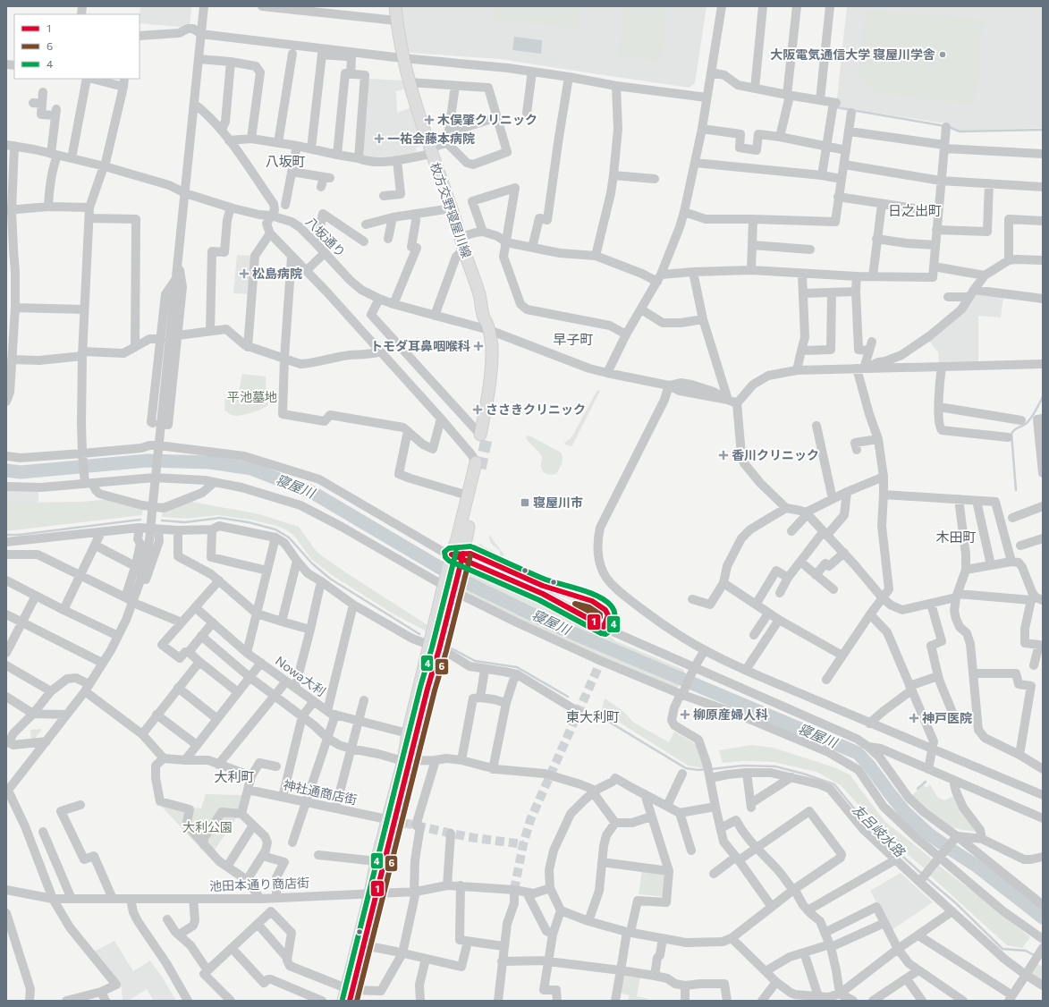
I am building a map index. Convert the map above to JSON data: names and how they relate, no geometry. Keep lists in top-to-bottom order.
{
  "streets": {
    "main road": ["枚方交野寝屋川線"],
    "street": [
      "八坂通り",
      "Nowa大利",
      "神社通商店街",
      "池田本通り商店街"
    ]
  },
  "crossings": [
    ["枚方交野寝屋川線", "八坂通り"]
  ],
  "districts": [
    "八坂町",
    "日之出町",
    "早子町",
    "木田町",
    "東大利町",
    "大利町"
  ],
  "water": ["寝屋川", "友呂岐水路"],
  "parks": ["平池墓地", "大利公園"],
  "places": {
    "other": ["大阪電気通信大学 寝屋川学舎"],
    "health": [
      "木俣肇クリニック",
      "一祐会藤本病院",
      "松島病院",
      "トモダ耳鼻咽喉科",
      "ささきクリニック",
      "香川クリニック",
      "柳原産婦人科",
      "神戸医院"
    ],
    "transit": ["寝屋川市"]
  },
  "lines": ["transit line 4", "transit line 1", "transit line 6"],
  "legend": ["1", "6", "4"]
}
